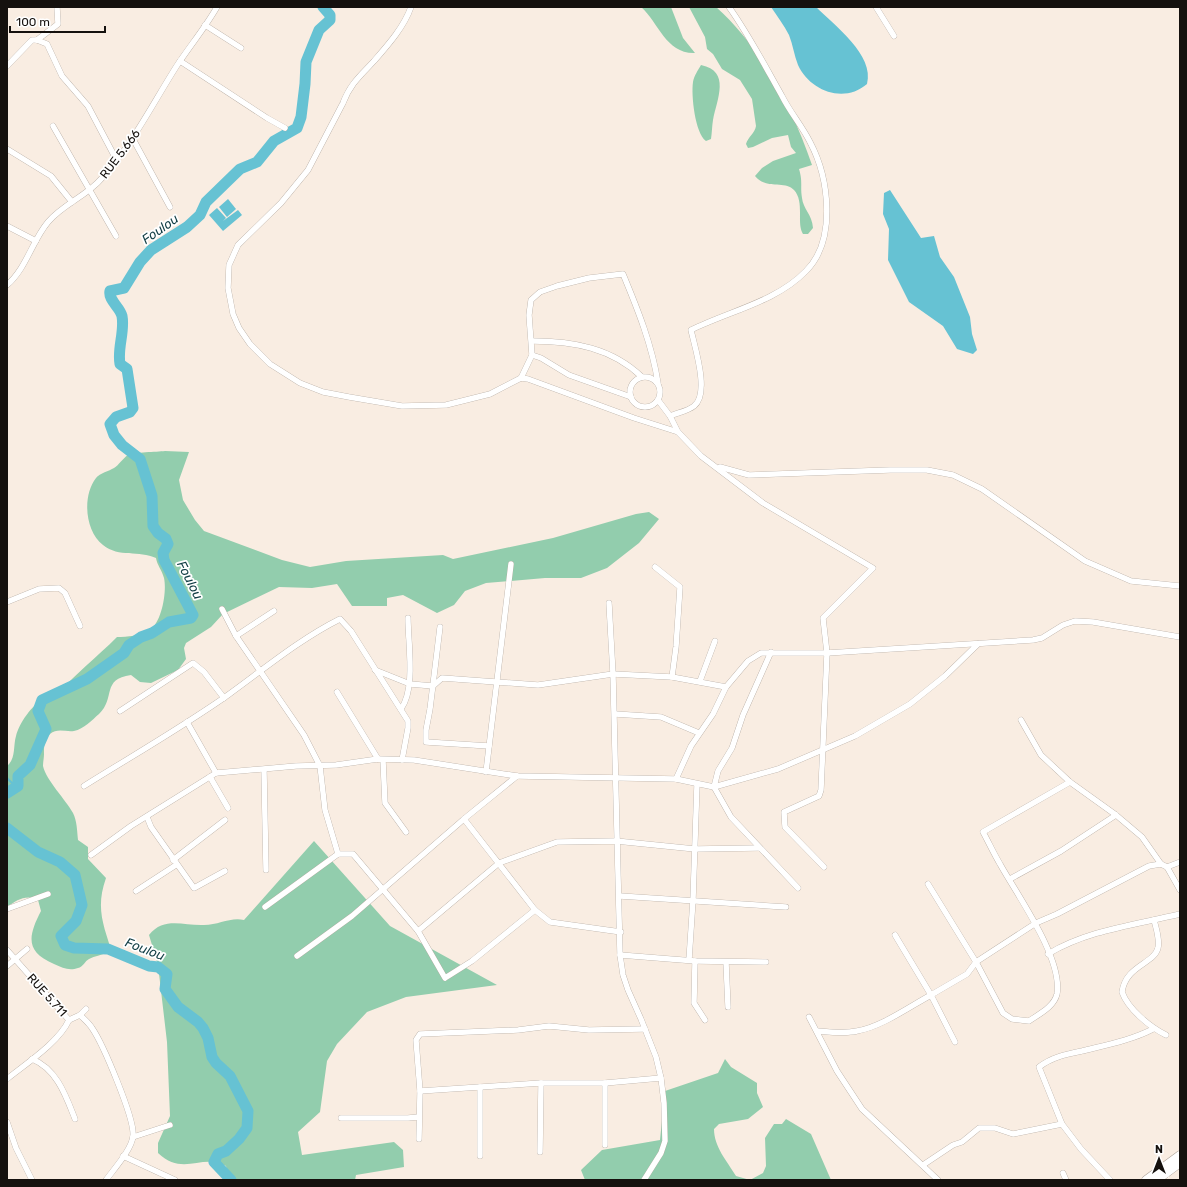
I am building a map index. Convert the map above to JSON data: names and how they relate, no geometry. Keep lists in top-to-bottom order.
{
  "streets": {
    "street": ["RUE 5.666", "RUE 5.711"]
  },
  "water": ["Foulou"],
  "scale_bar": "100 m",
  "north": "top"
}
